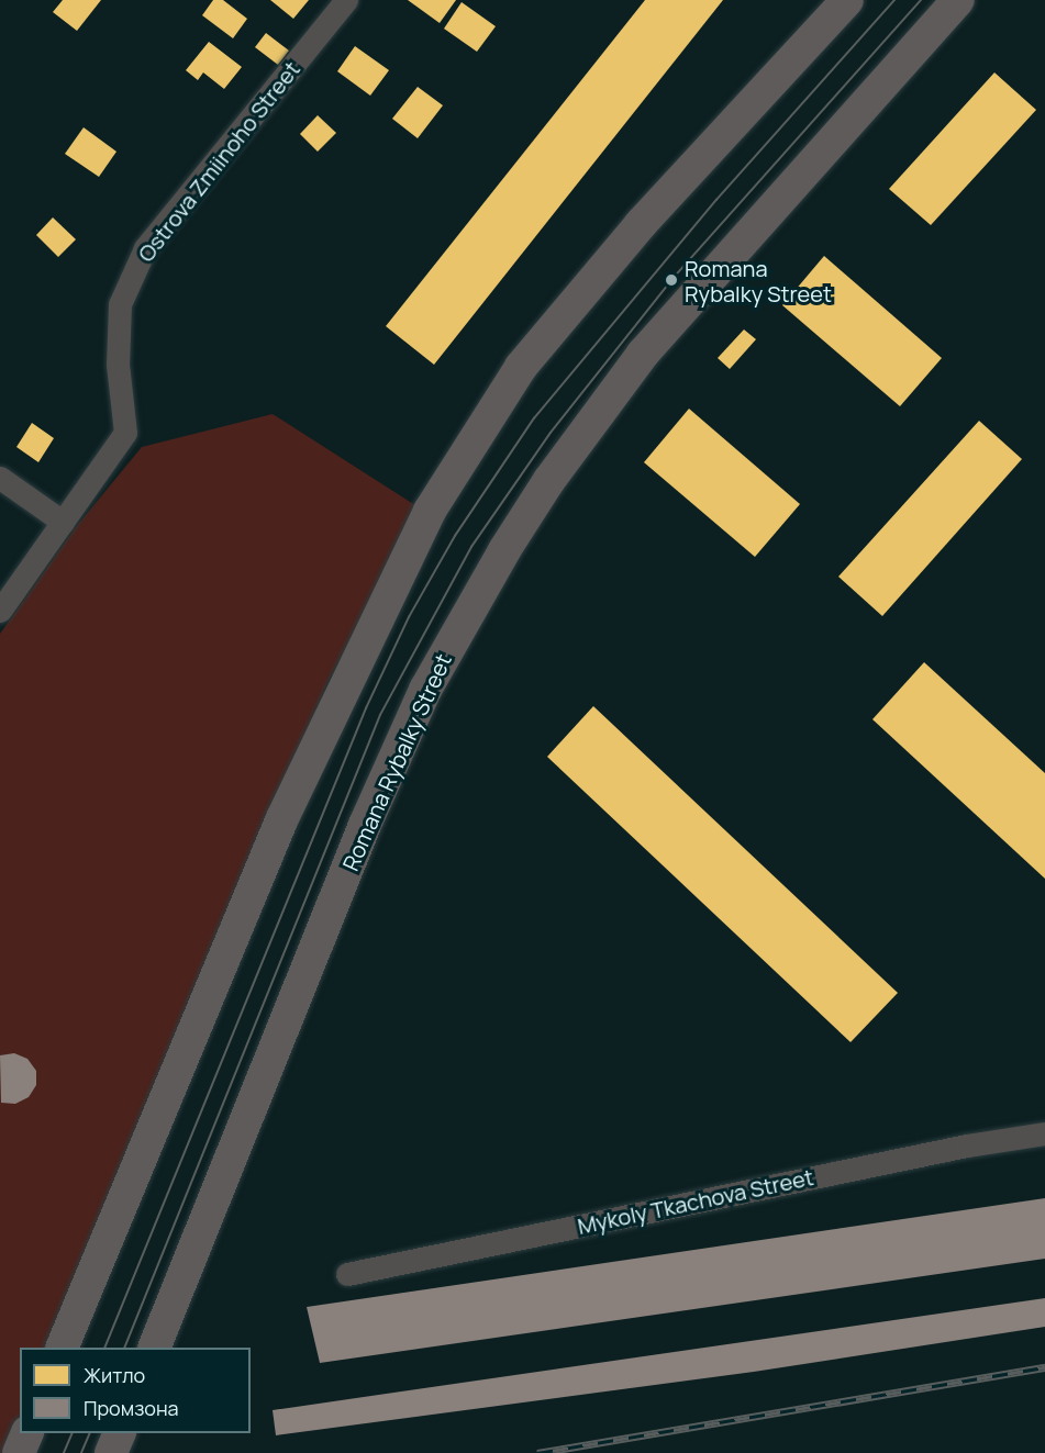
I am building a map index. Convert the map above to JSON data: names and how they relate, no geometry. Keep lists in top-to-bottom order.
{
  "streets": {
    "main road": ["Romana Rybalky Street"],
    "street": ["Ostrova Zmiinoho Street", "Mykoly Tkachova Street"]
  },
  "places": ["Romana Rybalky Street"],
  "legend": ["Житло", "Промзона"]
}
